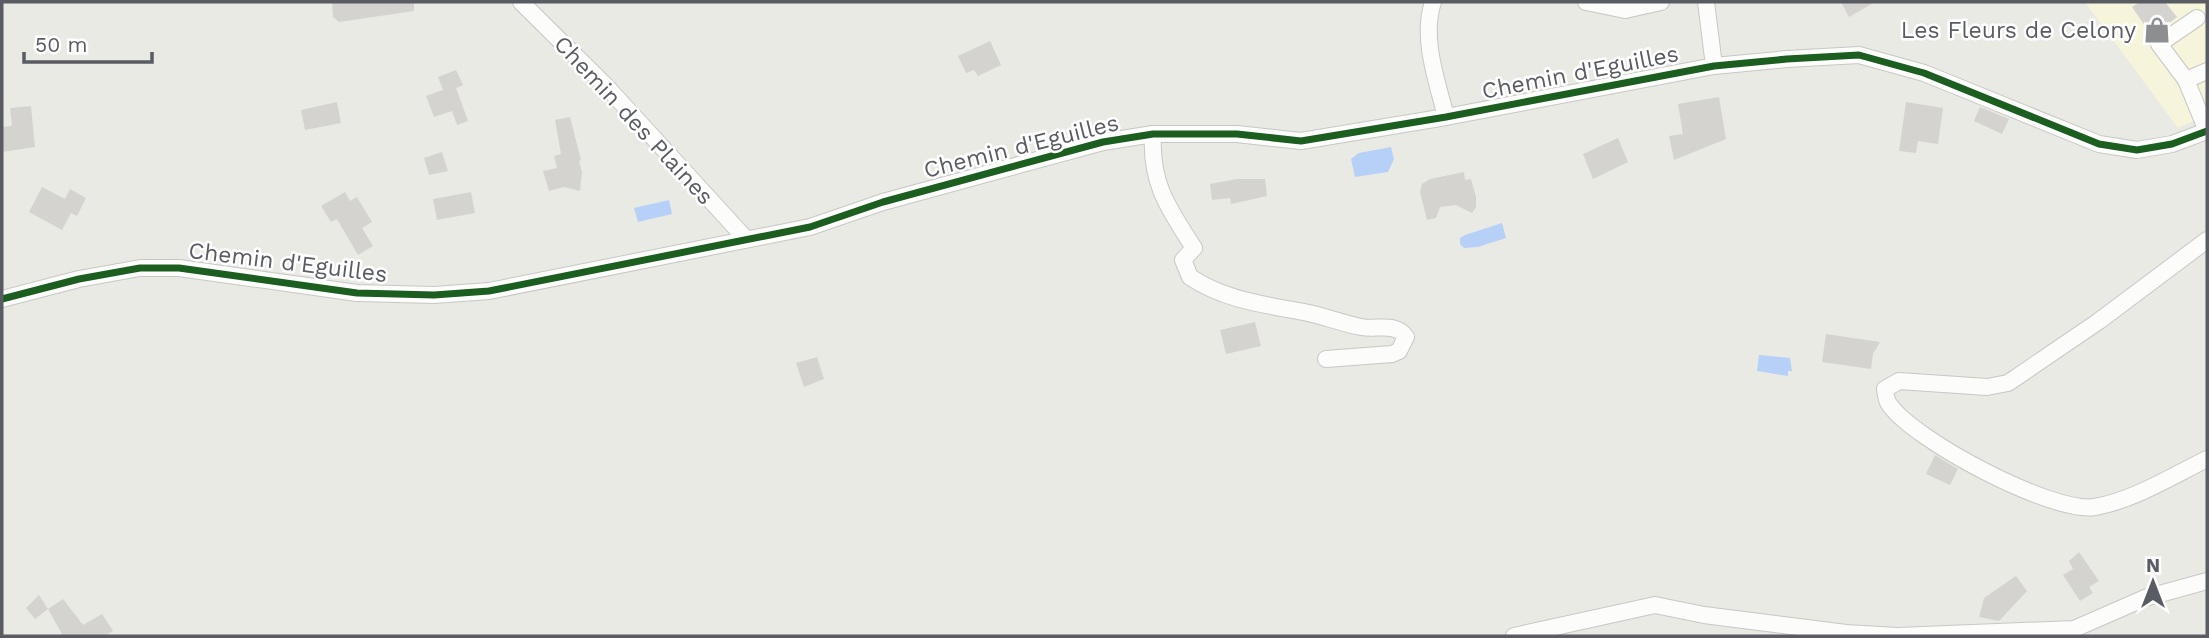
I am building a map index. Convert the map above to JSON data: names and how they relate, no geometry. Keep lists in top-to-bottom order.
{
  "streets": {
    "street": ["Chemin d'Eguilles", "Chemin des Plaines"]
  },
  "crossings": [
    ["Chemin d'Eguilles", "Chemin des Plaines"]
  ],
  "places": {
    "shop": ["Les Fleurs de Celony"]
  },
  "scale_bar": "50 m",
  "north": "top"
}
